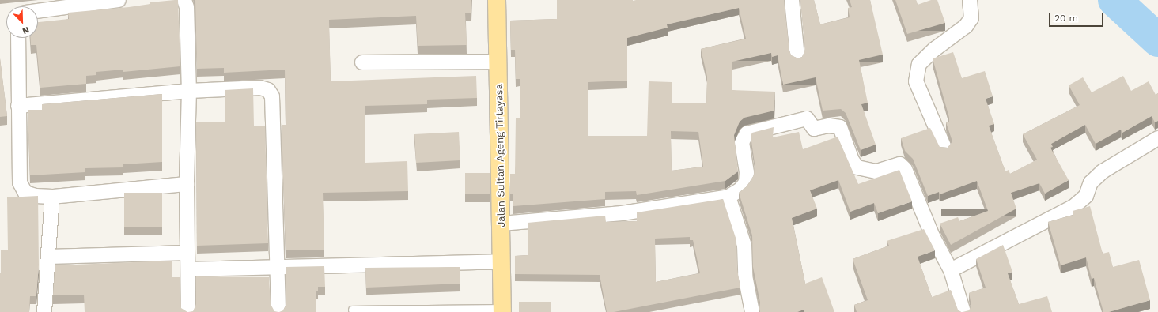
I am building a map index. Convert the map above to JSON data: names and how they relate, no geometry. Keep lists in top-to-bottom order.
{
  "streets": {
    "main road": ["Jalan Sultan Ageng Tirtayasa"]
  },
  "scale_bar": "20 m",
  "north": "bottom right"
}
